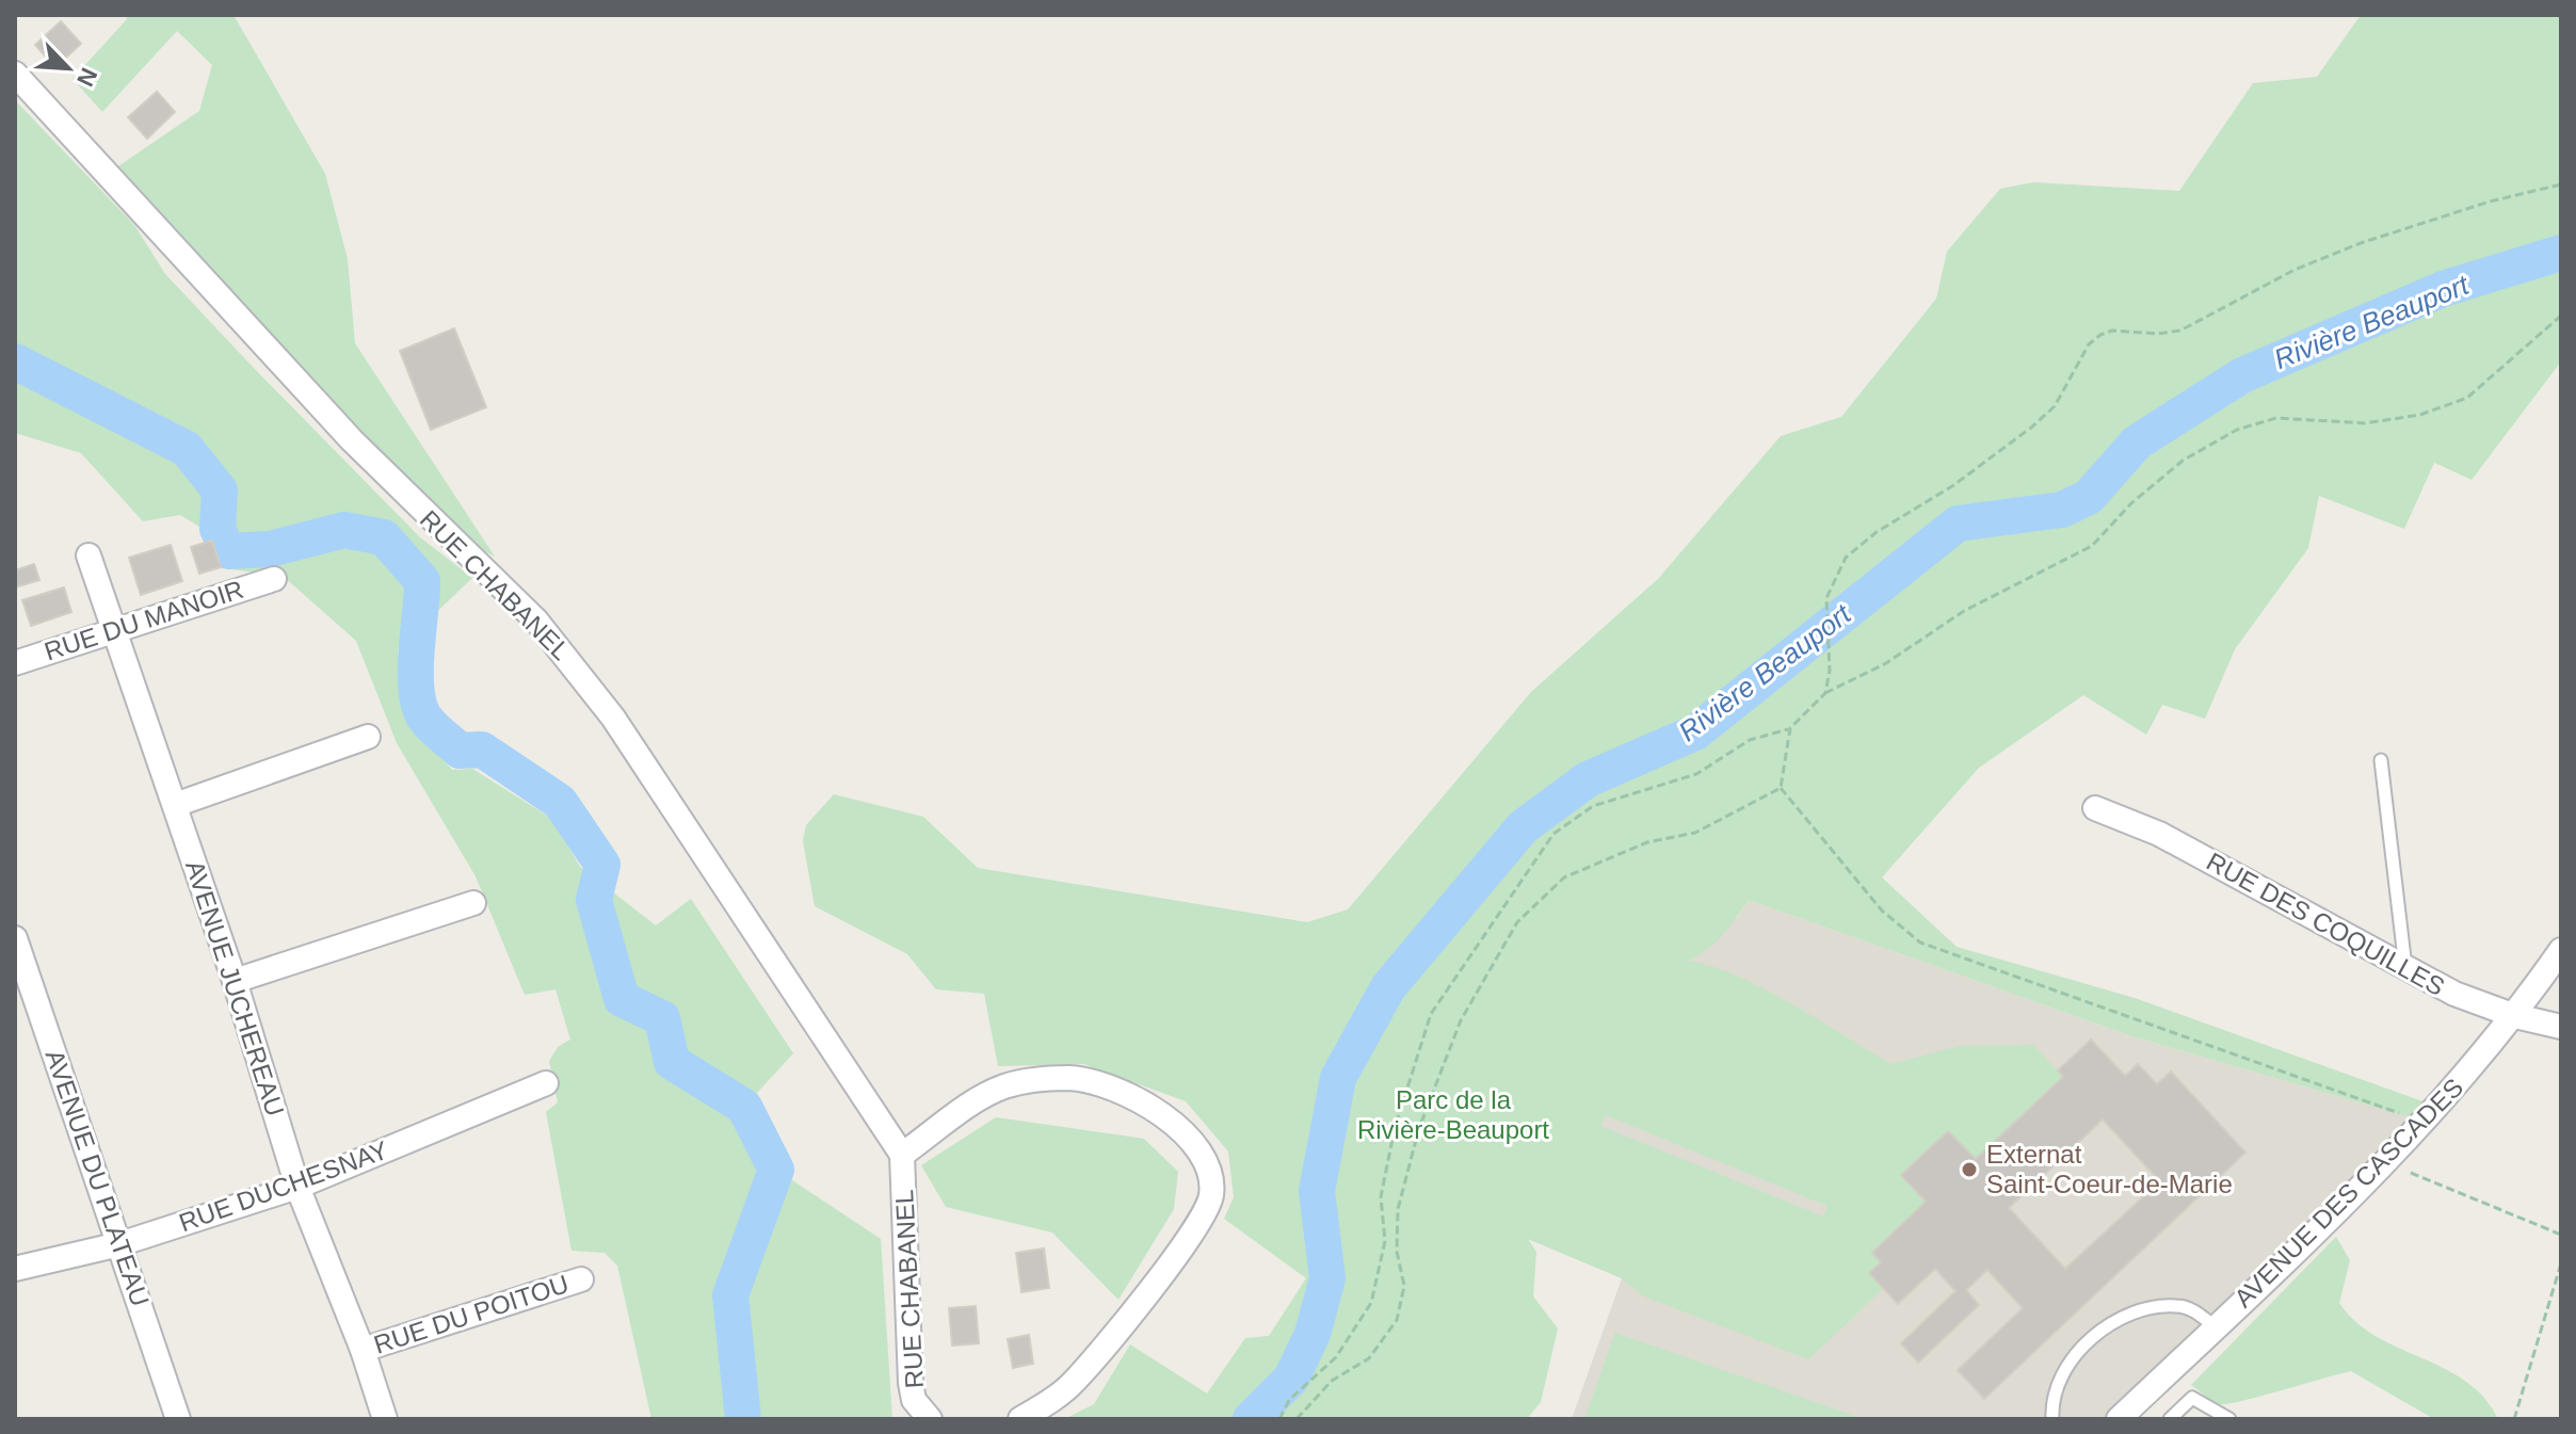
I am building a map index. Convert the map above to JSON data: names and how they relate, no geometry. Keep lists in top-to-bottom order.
{
  "streets": {
    "street": [
      "RUE CHABANEL",
      "RUE DU MANOIR",
      "RUE DES COQUILLES",
      "AVENUE JUCHEREAU",
      "AVENUE DU PLATEAU",
      "RUE DUCHESNAY",
      "AVENUE DES CASCADES",
      "RUE DU POITOU"
    ]
  },
  "crossings": [
    ["RUE DU MANOIR", "AVENUE JUCHEREAU"],
    ["RUE DES COQUILLES", "AVENUE DES CASCADES"],
    ["AVENUE JUCHEREAU", "RUE DUCHESNAY"],
    ["AVENUE JUCHEREAU", "RUE DU POITOU"],
    ["AVENUE DU PLATEAU", "RUE DUCHESNAY"]
  ],
  "water": ["Rivière Beauport"],
  "parks": ["Parc de la Rivière-Beauport"],
  "places": ["Externat Saint-Coeur-de-Marie"],
  "north": "bottom right"
}
